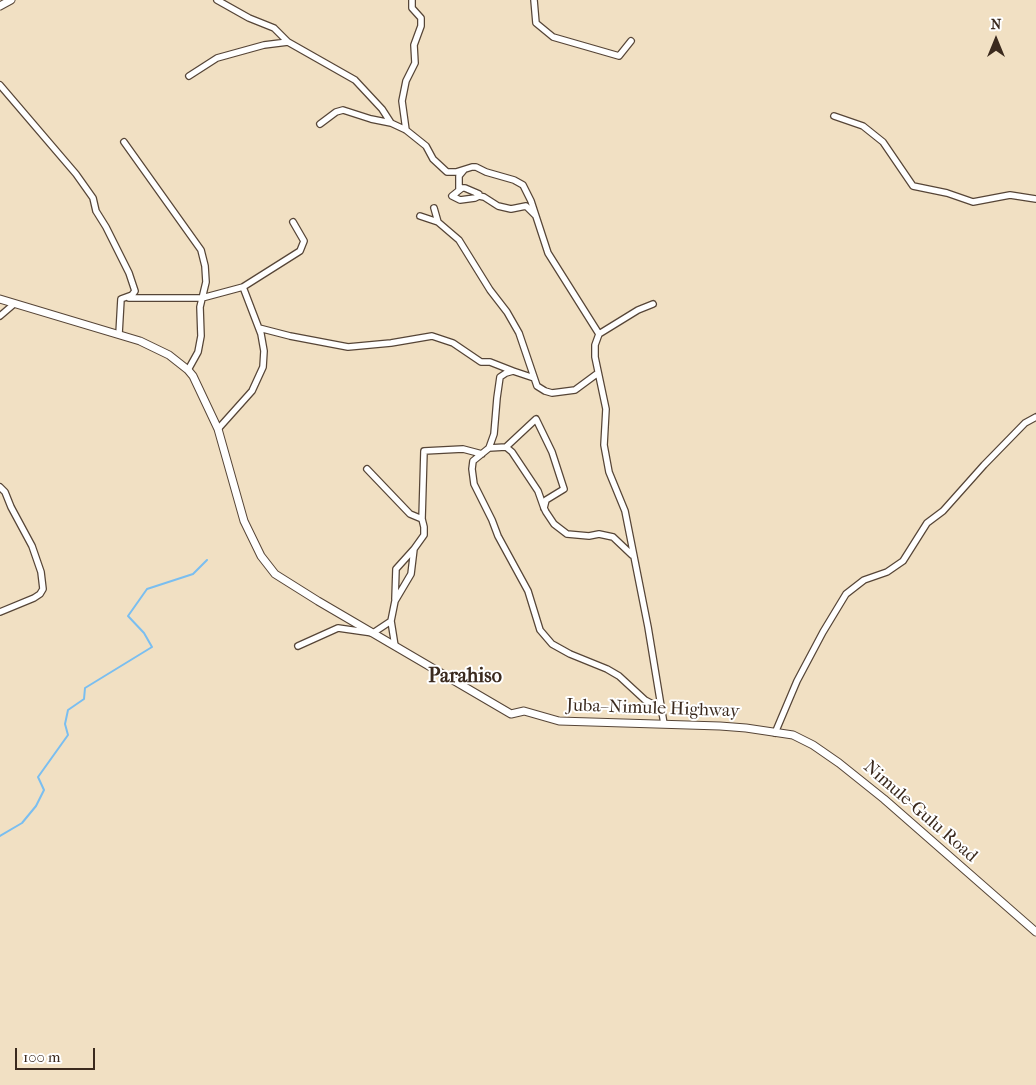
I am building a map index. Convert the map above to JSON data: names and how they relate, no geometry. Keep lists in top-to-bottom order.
{
  "streets": {
    "main road": ["Juba–Nimule Highway", "Nimule-Gulu Road"]
  },
  "crossings": [
    ["Juba–Nimule Highway", "Nimule-Gulu Road"]
  ],
  "districts": ["Parahiso"],
  "scale_bar": "100 m",
  "north": "top"
}
